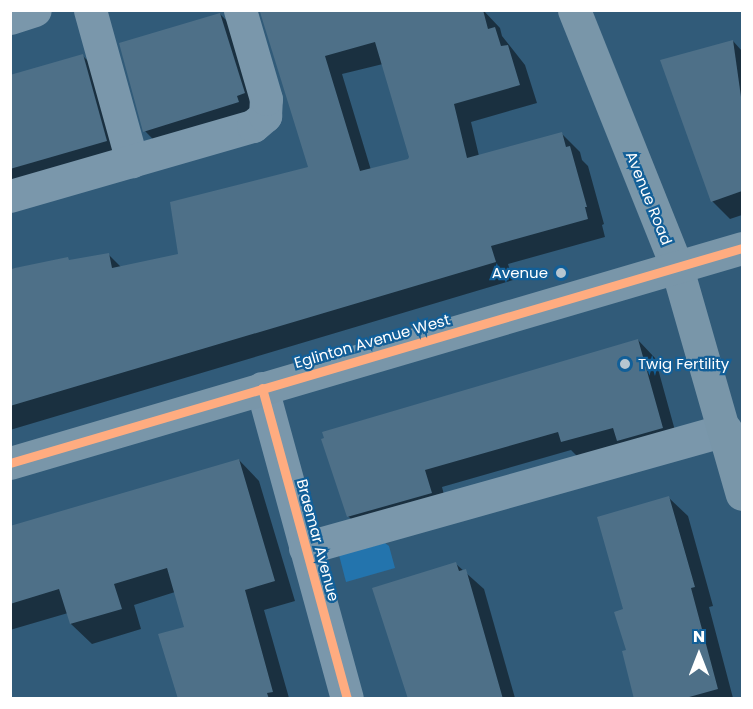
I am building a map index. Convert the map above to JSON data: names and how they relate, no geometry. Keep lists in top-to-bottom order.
{
  "streets": {
    "main road": ["Avenue Road", "Eglinton Avenue West"],
    "street": ["Braemar Avenue"]
  },
  "crossings": [
    ["Avenue Road", "Eglinton Avenue West"],
    ["Eglinton Avenue West", "Braemar Avenue"]
  ],
  "places": ["Avenue", "Twig Fertility"],
  "north": "top"
}
